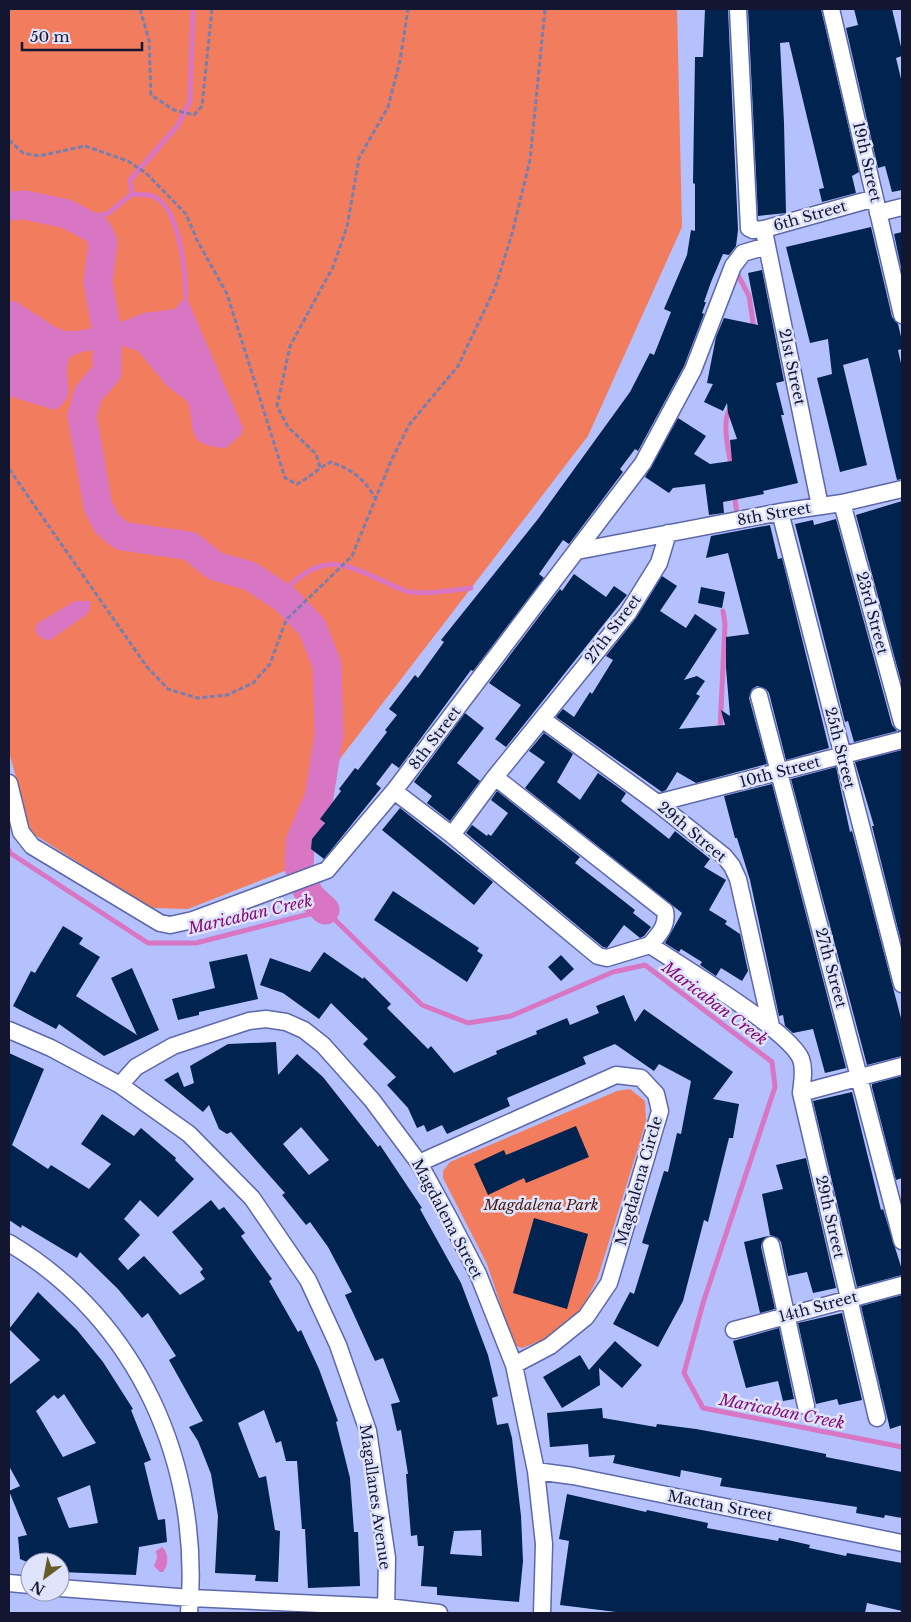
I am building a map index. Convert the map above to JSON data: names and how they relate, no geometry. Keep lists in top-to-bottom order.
{
  "streets": {
    "street": [
      "19th Street",
      "6th Street",
      "21st Street",
      "8th Street",
      "23rd Street",
      "27th Street",
      "25th Street",
      "10th Street",
      "29th Street",
      "Magdalena Circle",
      "Magdalena Street",
      "14th Street",
      "Magallanes Avenue",
      "Mactan Street"
    ]
  },
  "crossings": [
    ["19th Street", "6th Street"],
    ["6th Street", "21st Street"],
    ["21st Street", "8th Street"],
    ["8th Street", "23rd Street"],
    ["8th Street", "27th Street"],
    ["8th Street", "25th Street"],
    ["27th Street", "10th Street"],
    ["27th Street", "29th Street"],
    ["25th Street", "10th Street"],
    ["10th Street", "29th Street"],
    ["29th Street", "14th Street"],
    ["Magdalena Circle", "Magdalena Street"],
    ["Magdalena Street", "Magallanes Avenue"],
    ["Magdalena Street", "Mactan Street"]
  ],
  "water": ["Maricaban Creek"],
  "parks": ["Magdalena Park"],
  "scale_bar": "50 m",
  "north": "bottom left"
}
